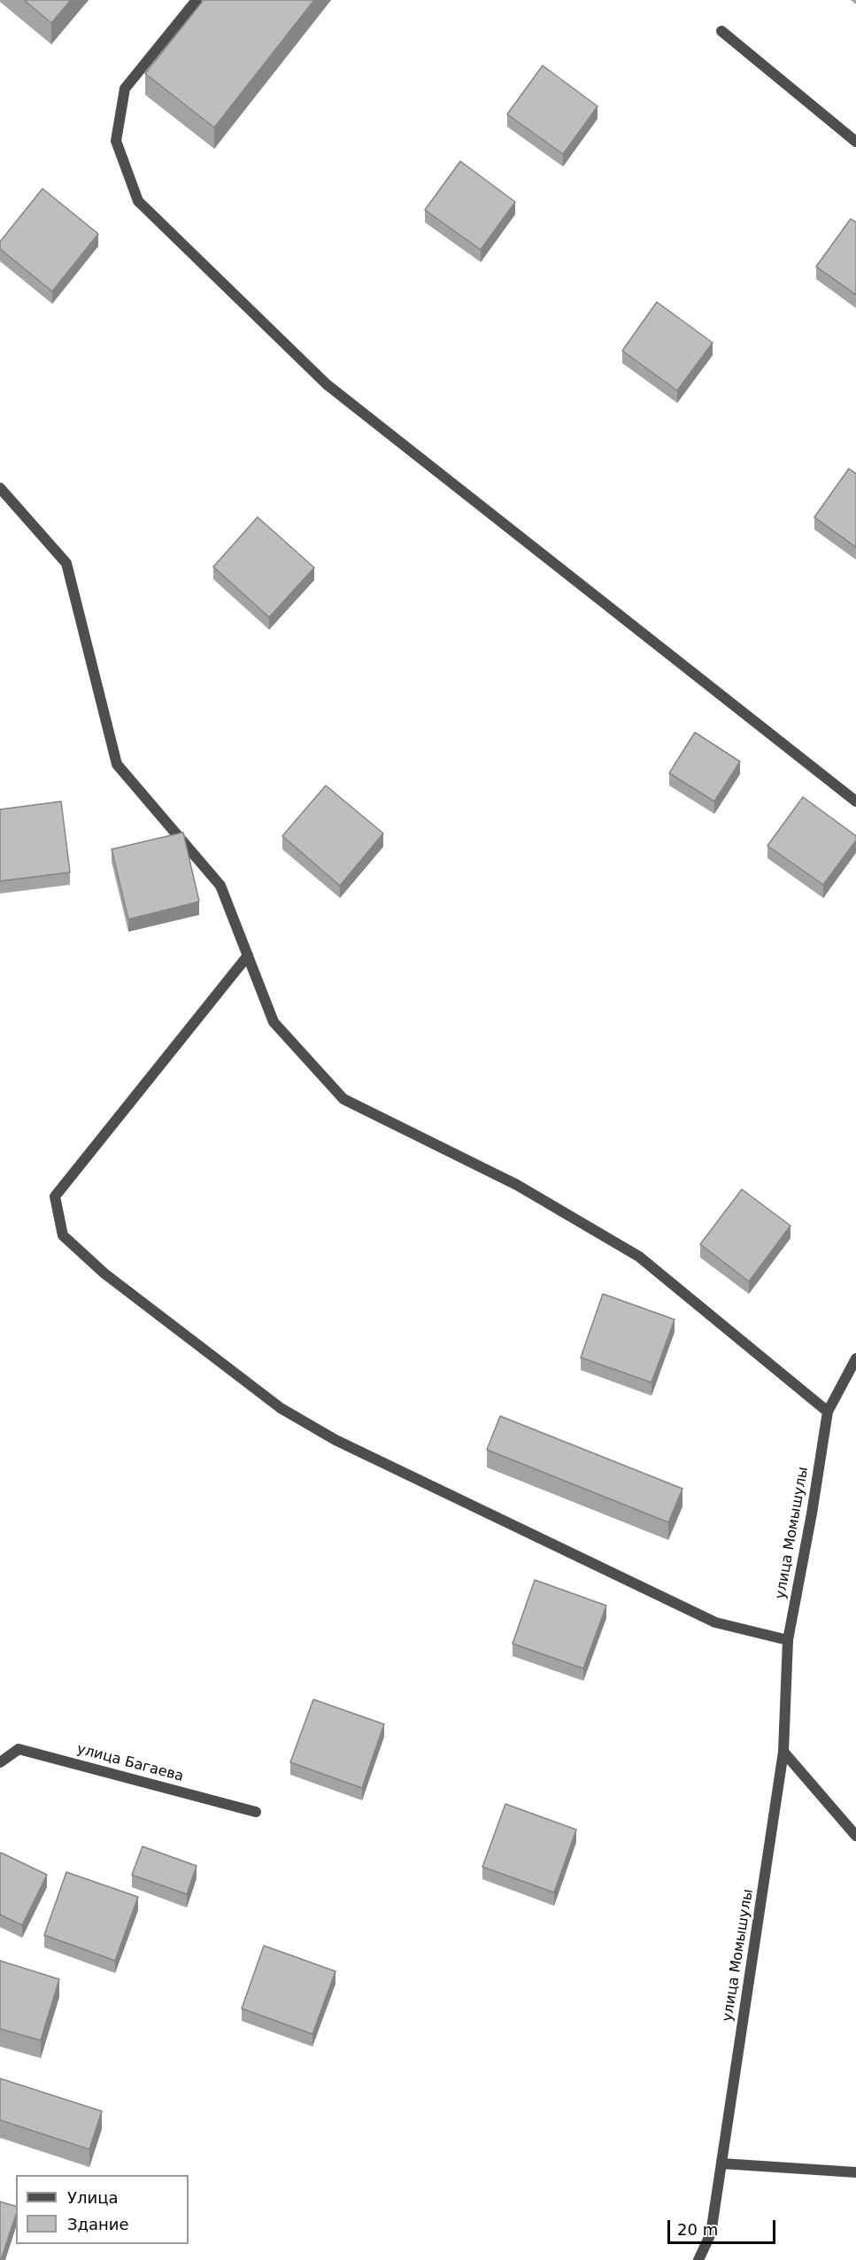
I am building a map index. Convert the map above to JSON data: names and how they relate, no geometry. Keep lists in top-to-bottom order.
{
  "streets": {
    "street": ["улица Момышулы", "улица Багаева"]
  },
  "legend": ["Улица", "Здание"],
  "scale_bar": "20 m"
}
